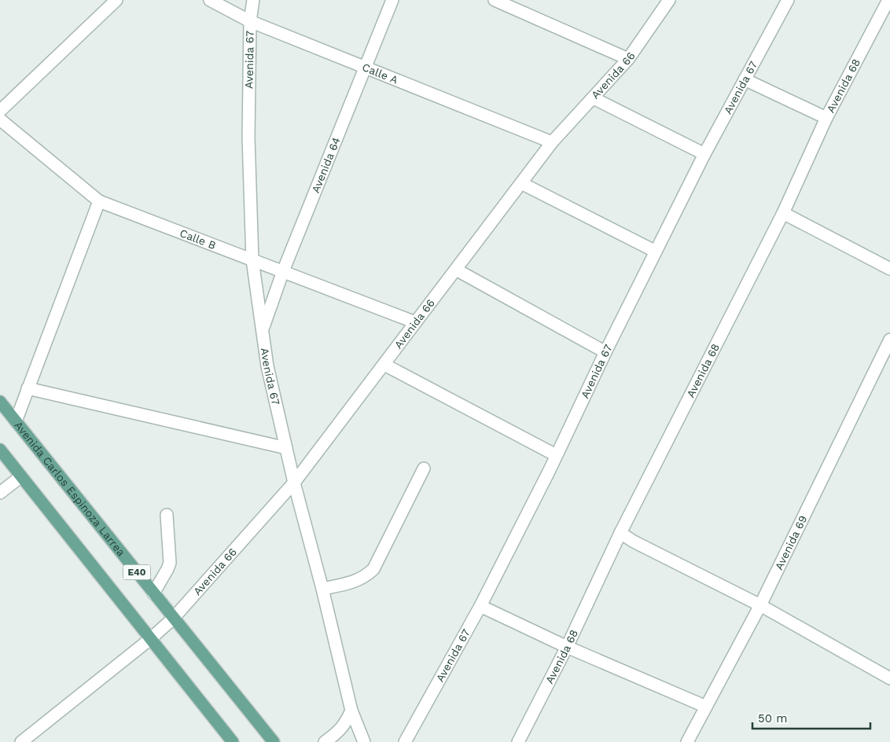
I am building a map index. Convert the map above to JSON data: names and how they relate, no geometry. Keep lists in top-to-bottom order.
{
  "streets": {
    "main road": ["Avenida Carlos Espinoza Larrea", "E40"],
    "street": [
      "Avenida 67",
      "Calle A",
      "Avenida 66",
      "Avenida 68",
      "Avenida 64",
      "Calle B",
      "Avenida 69"
    ]
  },
  "crossings": [
    ["Avenida 67", "Calle A"],
    ["Avenida 67", "Avenida 66"],
    ["Avenida 67", "Avenida 64"],
    ["Avenida 67", "Calle B"],
    ["Calle A", "Avenida 66"],
    ["Calle A", "Avenida 64"],
    ["Avenida 66", "Calle B"],
    ["Avenida 66", "Avenida Carlos Espinoza Larrea"],
    ["Avenida 66", "E40"],
    ["Avenida 64", "Calle B"]
  ],
  "scale_bar": "50 m"
}
